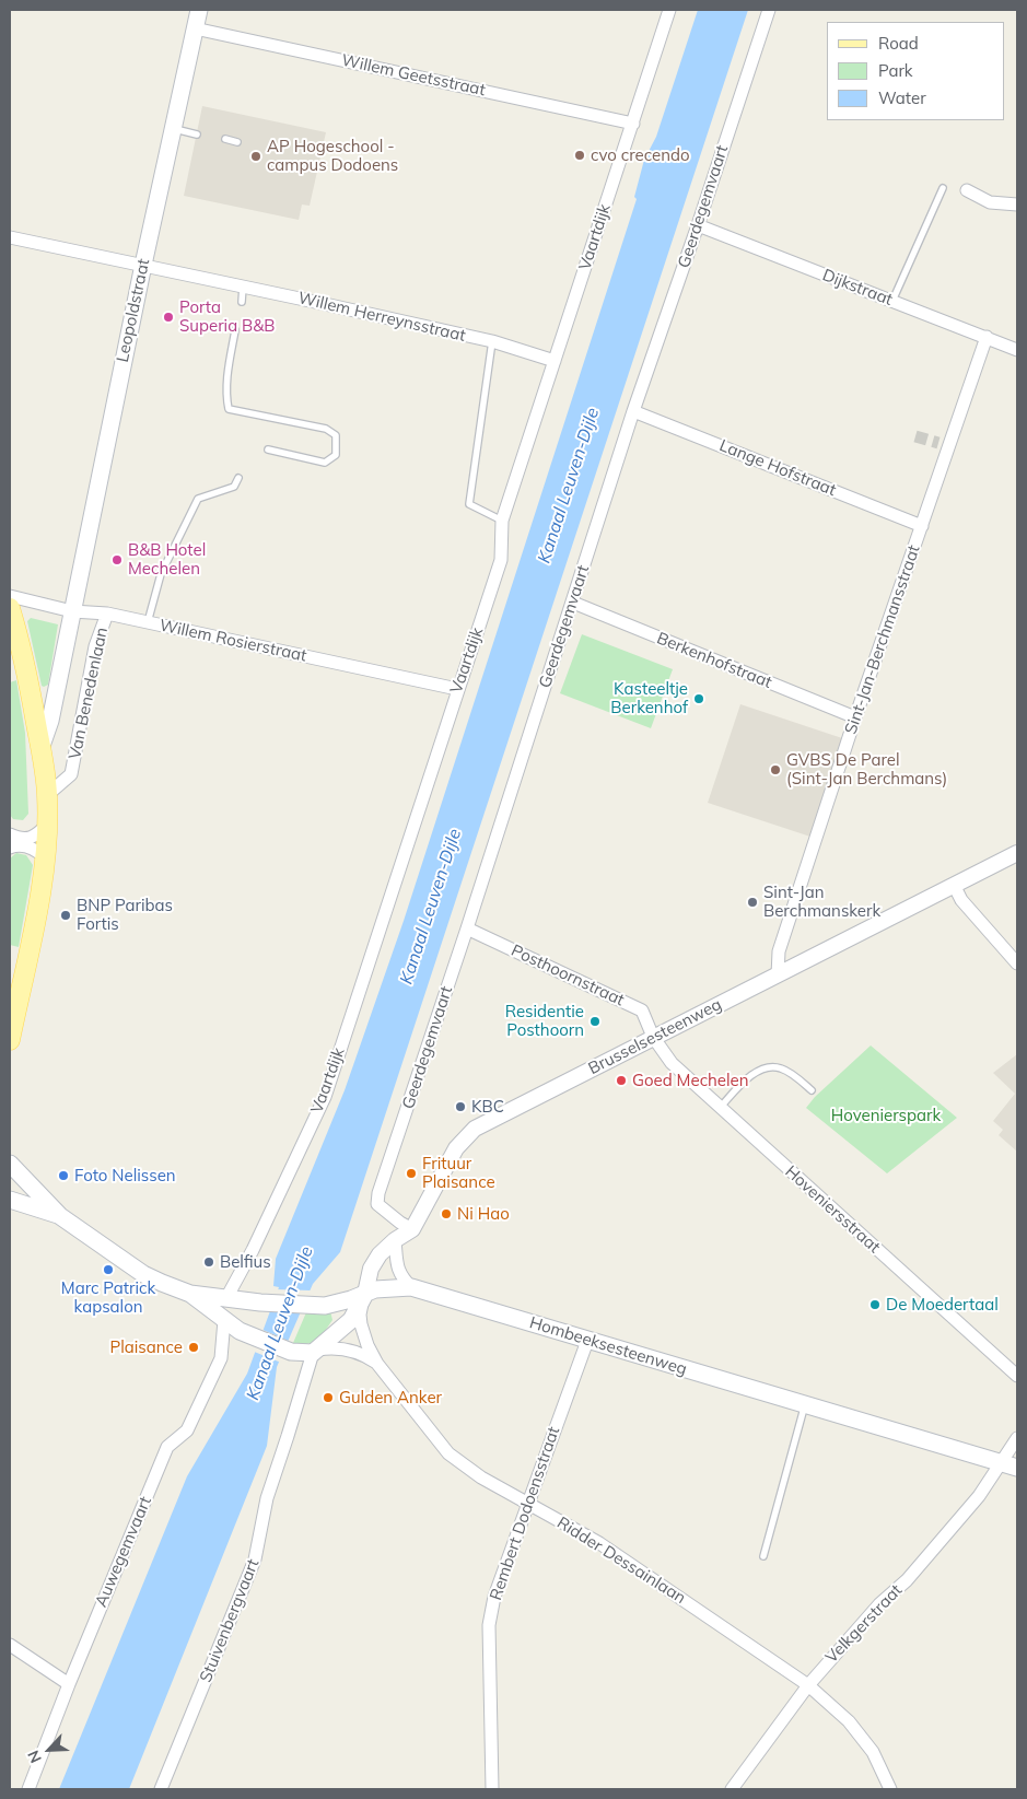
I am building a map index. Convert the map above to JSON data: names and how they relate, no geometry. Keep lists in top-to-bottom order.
{
  "streets": {
    "main road": ["Leopoldstraat", "Van Benedenlaan", "Hombeeksesteenweg"],
    "street": [
      "Willem Geetsstraat",
      "Geerdegemvaart",
      "Vaartdijk",
      "Dijkstraat",
      "Willem Herreynsstraat",
      "Lange Hofstraat",
      "Sint-Jan-Berchmansstraat",
      "Willem Rosierstraat",
      "Berkenhofstraat",
      "Posthoornstraat",
      "Brusselsesteenweg",
      "Hoveniersstraat",
      "Rembert Dodoensstraat",
      "Auwegemvaart",
      "Ridder Dessainlaan",
      "Stuivenbergvaart",
      "Velkgerstraat"
    ]
  },
  "crossings": [
    ["Willem Geetsstraat", "Vaartdijk"],
    ["Willem Geetsstraat", "Leopoldstraat"],
    ["Geerdegemvaart", "Dijkstraat"],
    ["Geerdegemvaart", "Lange Hofstraat"],
    ["Geerdegemvaart", "Berkenhofstraat"],
    ["Geerdegemvaart", "Posthoornstraat"],
    ["Geerdegemvaart", "Brusselsesteenweg"],
    ["Vaartdijk", "Willem Herreynsstraat"],
    ["Vaartdijk", "Willem Rosierstraat"],
    ["Vaartdijk", "Hombeeksesteenweg"],
    ["Dijkstraat", "Sint-Jan-Berchmansstraat"],
    ["Leopoldstraat", "Willem Herreynsstraat"],
    ["Leopoldstraat", "Willem Rosierstraat"],
    ["Leopoldstraat", "Van Benedenlaan"],
    ["Lange Hofstraat", "Sint-Jan-Berchmansstraat"],
    ["Sint-Jan-Berchmansstraat", "Berkenhofstraat"],
    ["Sint-Jan-Berchmansstraat", "Brusselsesteenweg"],
    ["Willem Rosierstraat", "Van Benedenlaan"],
    ["Posthoornstraat", "Brusselsesteenweg"],
    ["Posthoornstraat", "Hoveniersstraat"],
    ["Brusselsesteenweg", "Hoveniersstraat"],
    ["Brusselsesteenweg", "Hombeeksesteenweg"],
    ["Brusselsesteenweg", "Ridder Dessainlaan"],
    ["Hombeeksesteenweg", "Rembert Dodoensstraat"],
    ["Hombeeksesteenweg", "Ridder Dessainlaan"],
    ["Hombeeksesteenweg", "Velkgerstraat"],
    ["Rembert Dodoensstraat", "Ridder Dessainlaan"],
    ["Ridder Dessainlaan", "Velkgerstraat"]
  ],
  "water": ["Kanaal Leuven-Dijle"],
  "parks": ["Hovenierspark"],
  "places": [
    "cvo crecendo",
    "AP Hogeschool - campus Dodoens",
    "Porta Superia B&B",
    "B&B Hotel Mechelen",
    "Kasteeltje Berkenhof",
    "GVBS De Parel (Sint-Jan Berchmans)",
    "Sint-Jan Berchmanskerk",
    "BNP Paribas Fortis",
    "Residentie Posthoorn",
    "Goed Mechelen",
    "KBC",
    "Frituur Plaisance",
    "Foto Nelissen",
    "Ni Hao",
    "Belfius",
    "Marc Patrick kapsalon",
    "De Moedertaal",
    "Plaisance",
    "Gulden Anker"
  ],
  "legend": ["Road", "Park", "Water"],
  "north": "bottom left"
}
